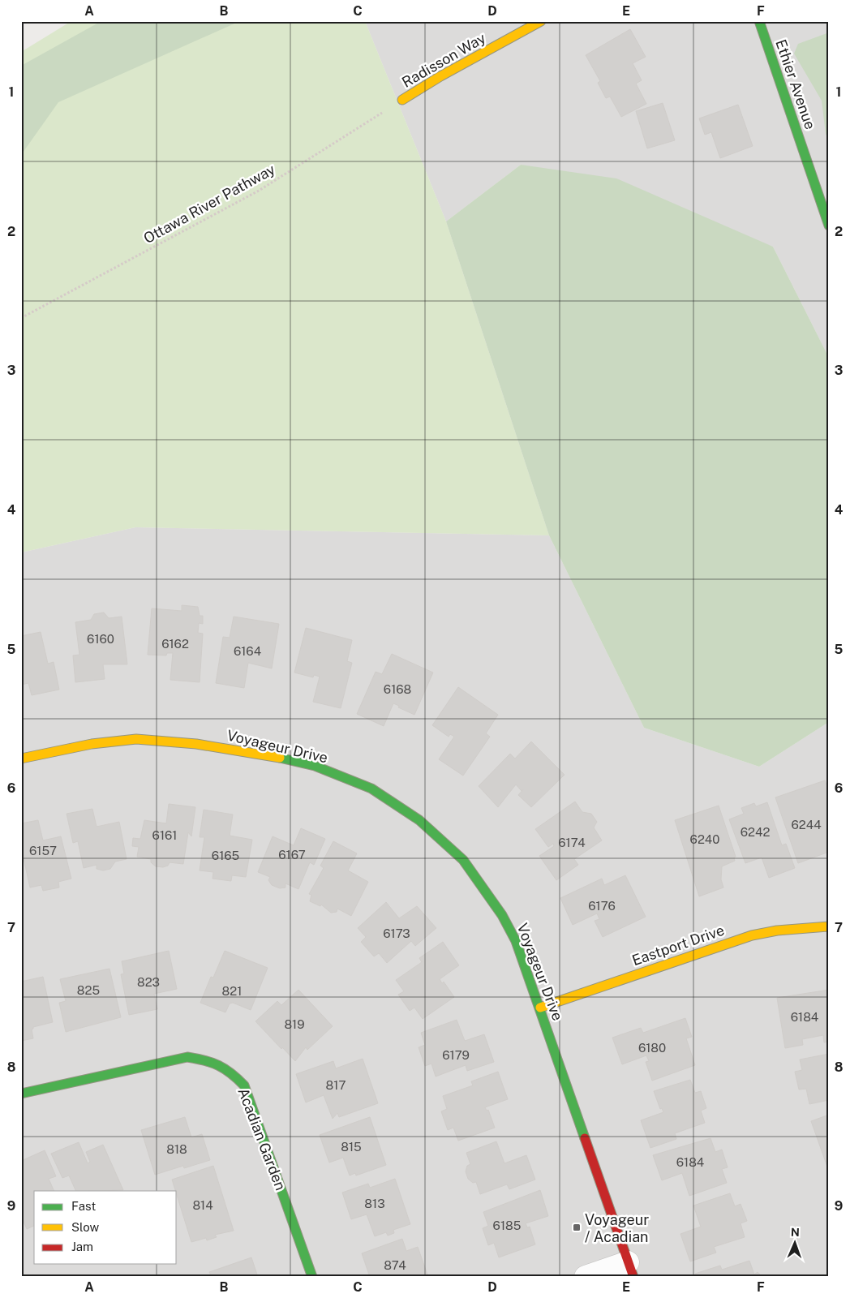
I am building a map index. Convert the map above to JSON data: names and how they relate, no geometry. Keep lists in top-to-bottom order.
{
  "streets": {
    "street": [
      "Radisson Way",
      "Ethier Avenue",
      "Voyageur Drive",
      "Eastport Drive",
      "Acadian Garden"
    ],
    "path": ["Ottawa River Pathway"]
  },
  "crossings": [
    ["Radisson Way", "Ottawa River Pathway"],
    ["Voyageur Drive", "Eastport Drive"]
  ],
  "places": {
    "transit": ["Voyageur / Acadian"]
  },
  "house_numbers": [
    "6160",
    "6162",
    "6164",
    "6168",
    "6244",
    "6242",
    "6161",
    "6240",
    "6174",
    "6157",
    "6167",
    "6165",
    "6176",
    "6173",
    "823",
    "825",
    "821",
    "6184",
    "819",
    "6180",
    "6179",
    "817",
    "815",
    "818",
    "6184",
    "813",
    "814",
    "6185",
    "874"
  ],
  "legend": ["Fast", "Slow", "Jam"],
  "north": "top",
  "grid": {
    "columns": [
      "A",
      "B",
      "C",
      "D",
      "E",
      "F"
    ],
    "rows": [
      "1",
      "2",
      "3",
      "4",
      "5",
      "6",
      "7",
      "8",
      "9"
    ]
  }
}
